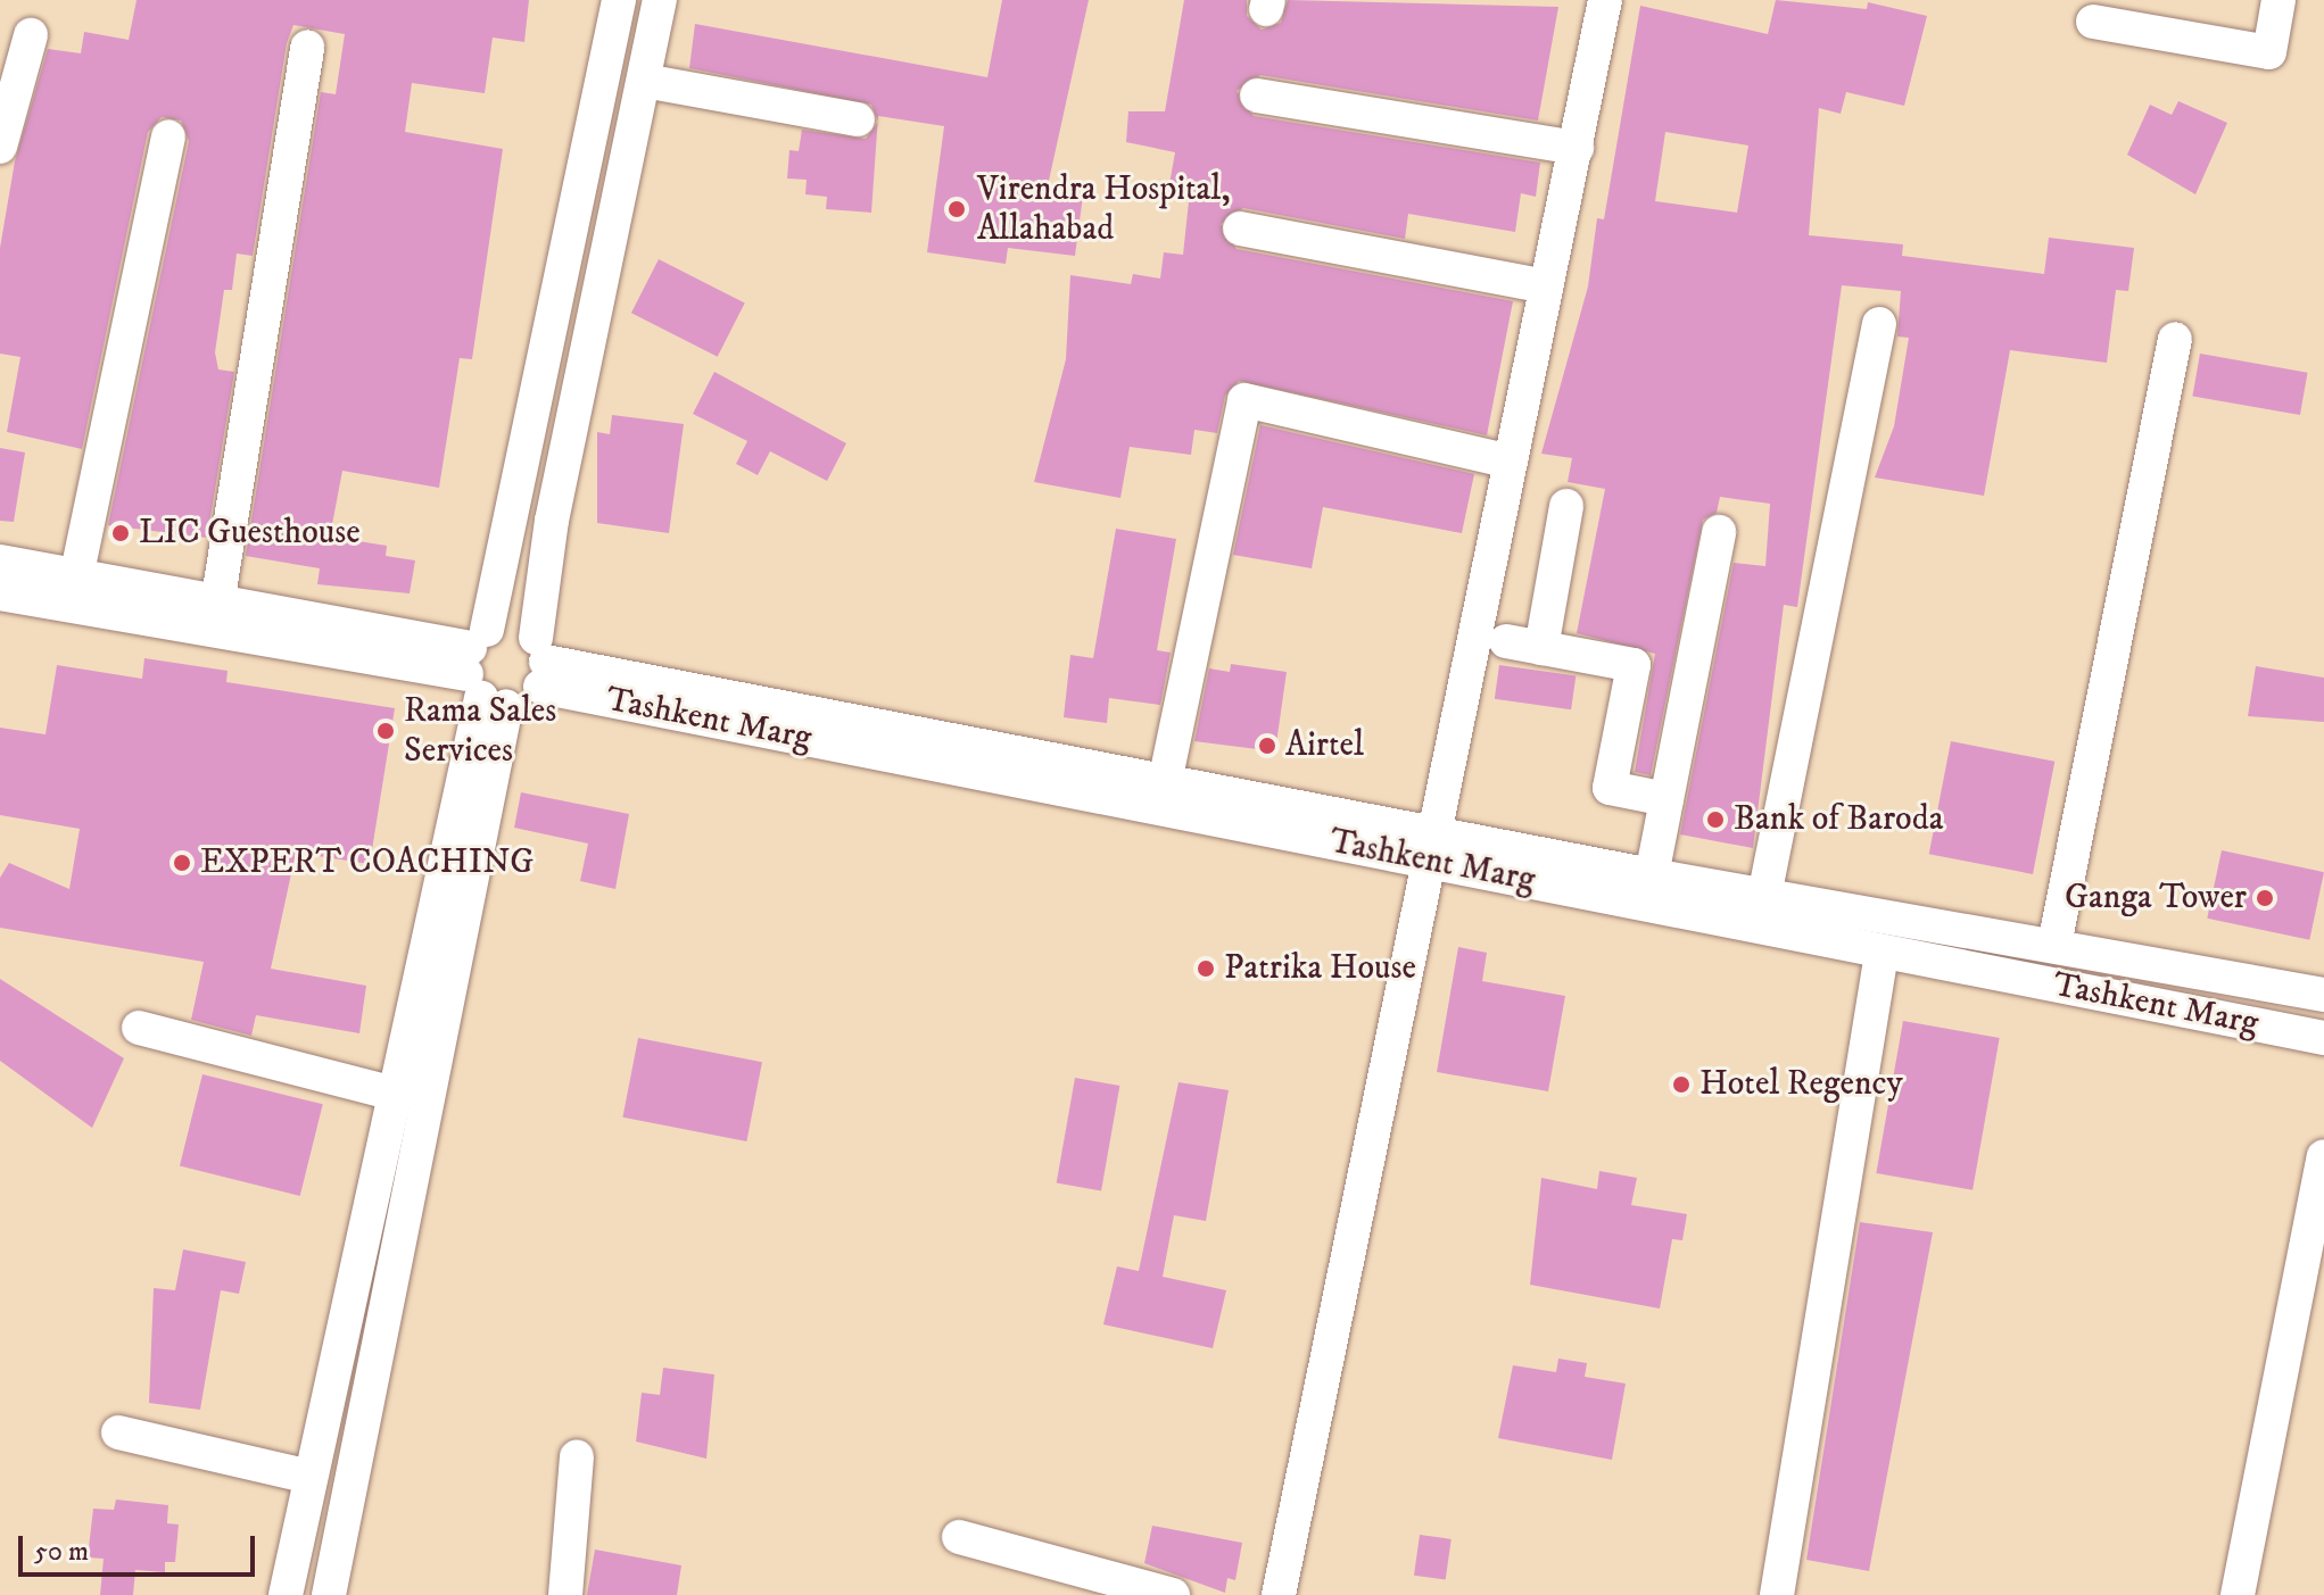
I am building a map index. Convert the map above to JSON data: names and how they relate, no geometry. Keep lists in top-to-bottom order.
{
  "streets": {
    "street": ["Tashkent Marg"]
  },
  "places": [
    "Virendra Hospital, Allahabad",
    "LIC Guesthouse",
    "Rama Sales Services",
    "Airtel",
    "Bank of Baroda",
    "EXPERT COACHING",
    "Ganga Tower",
    "Patrika House",
    "Hotel Regency"
  ],
  "scale_bar": "50 m"
}
